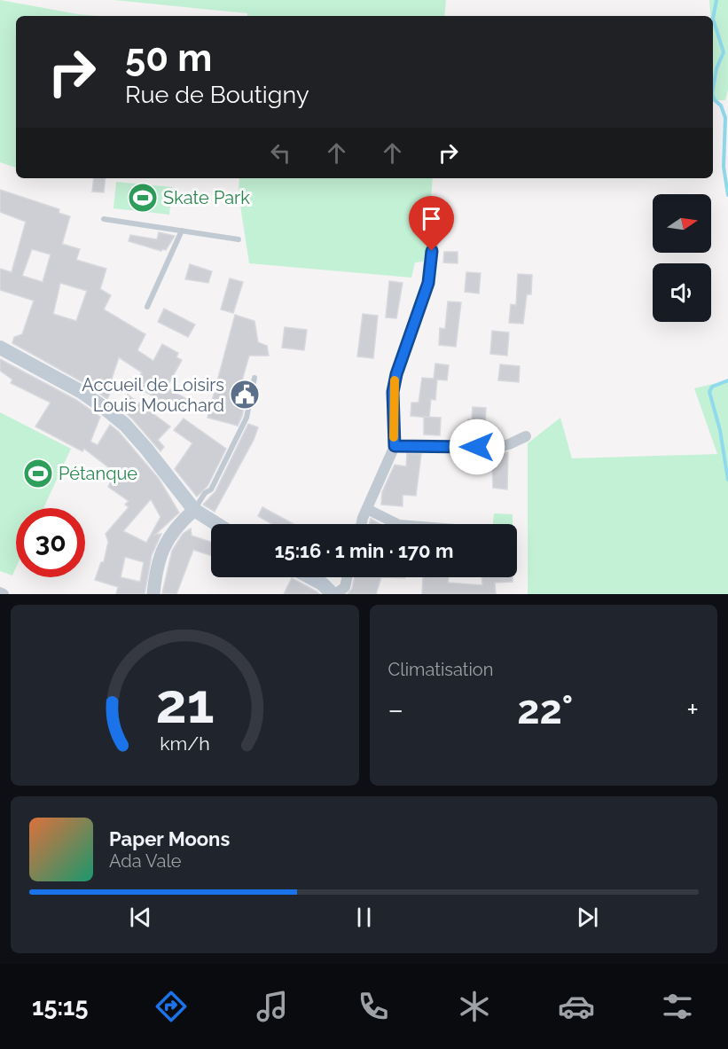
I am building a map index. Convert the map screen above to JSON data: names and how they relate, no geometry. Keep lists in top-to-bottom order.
{
  "places": {
    "sports": ["Skate Park", "Pétanque"],
    "public building": ["Accueil de Loisirs Louis Mouchard"]
  },
  "north": "right",
  "page": {
    "turn": ["50 m", "Rue de Boutigny"],
    "limit": "30",
    "trip": "15:16 · 1 min · 170 m",
    "tile": "Climatisation",
    "heat": ["−", "22°", "+"],
    "song": ["Paper Moons", "Ada Vale"],
    "tabs": "15:15",
    "gauge": ["21", "km/h"]
  }
}
